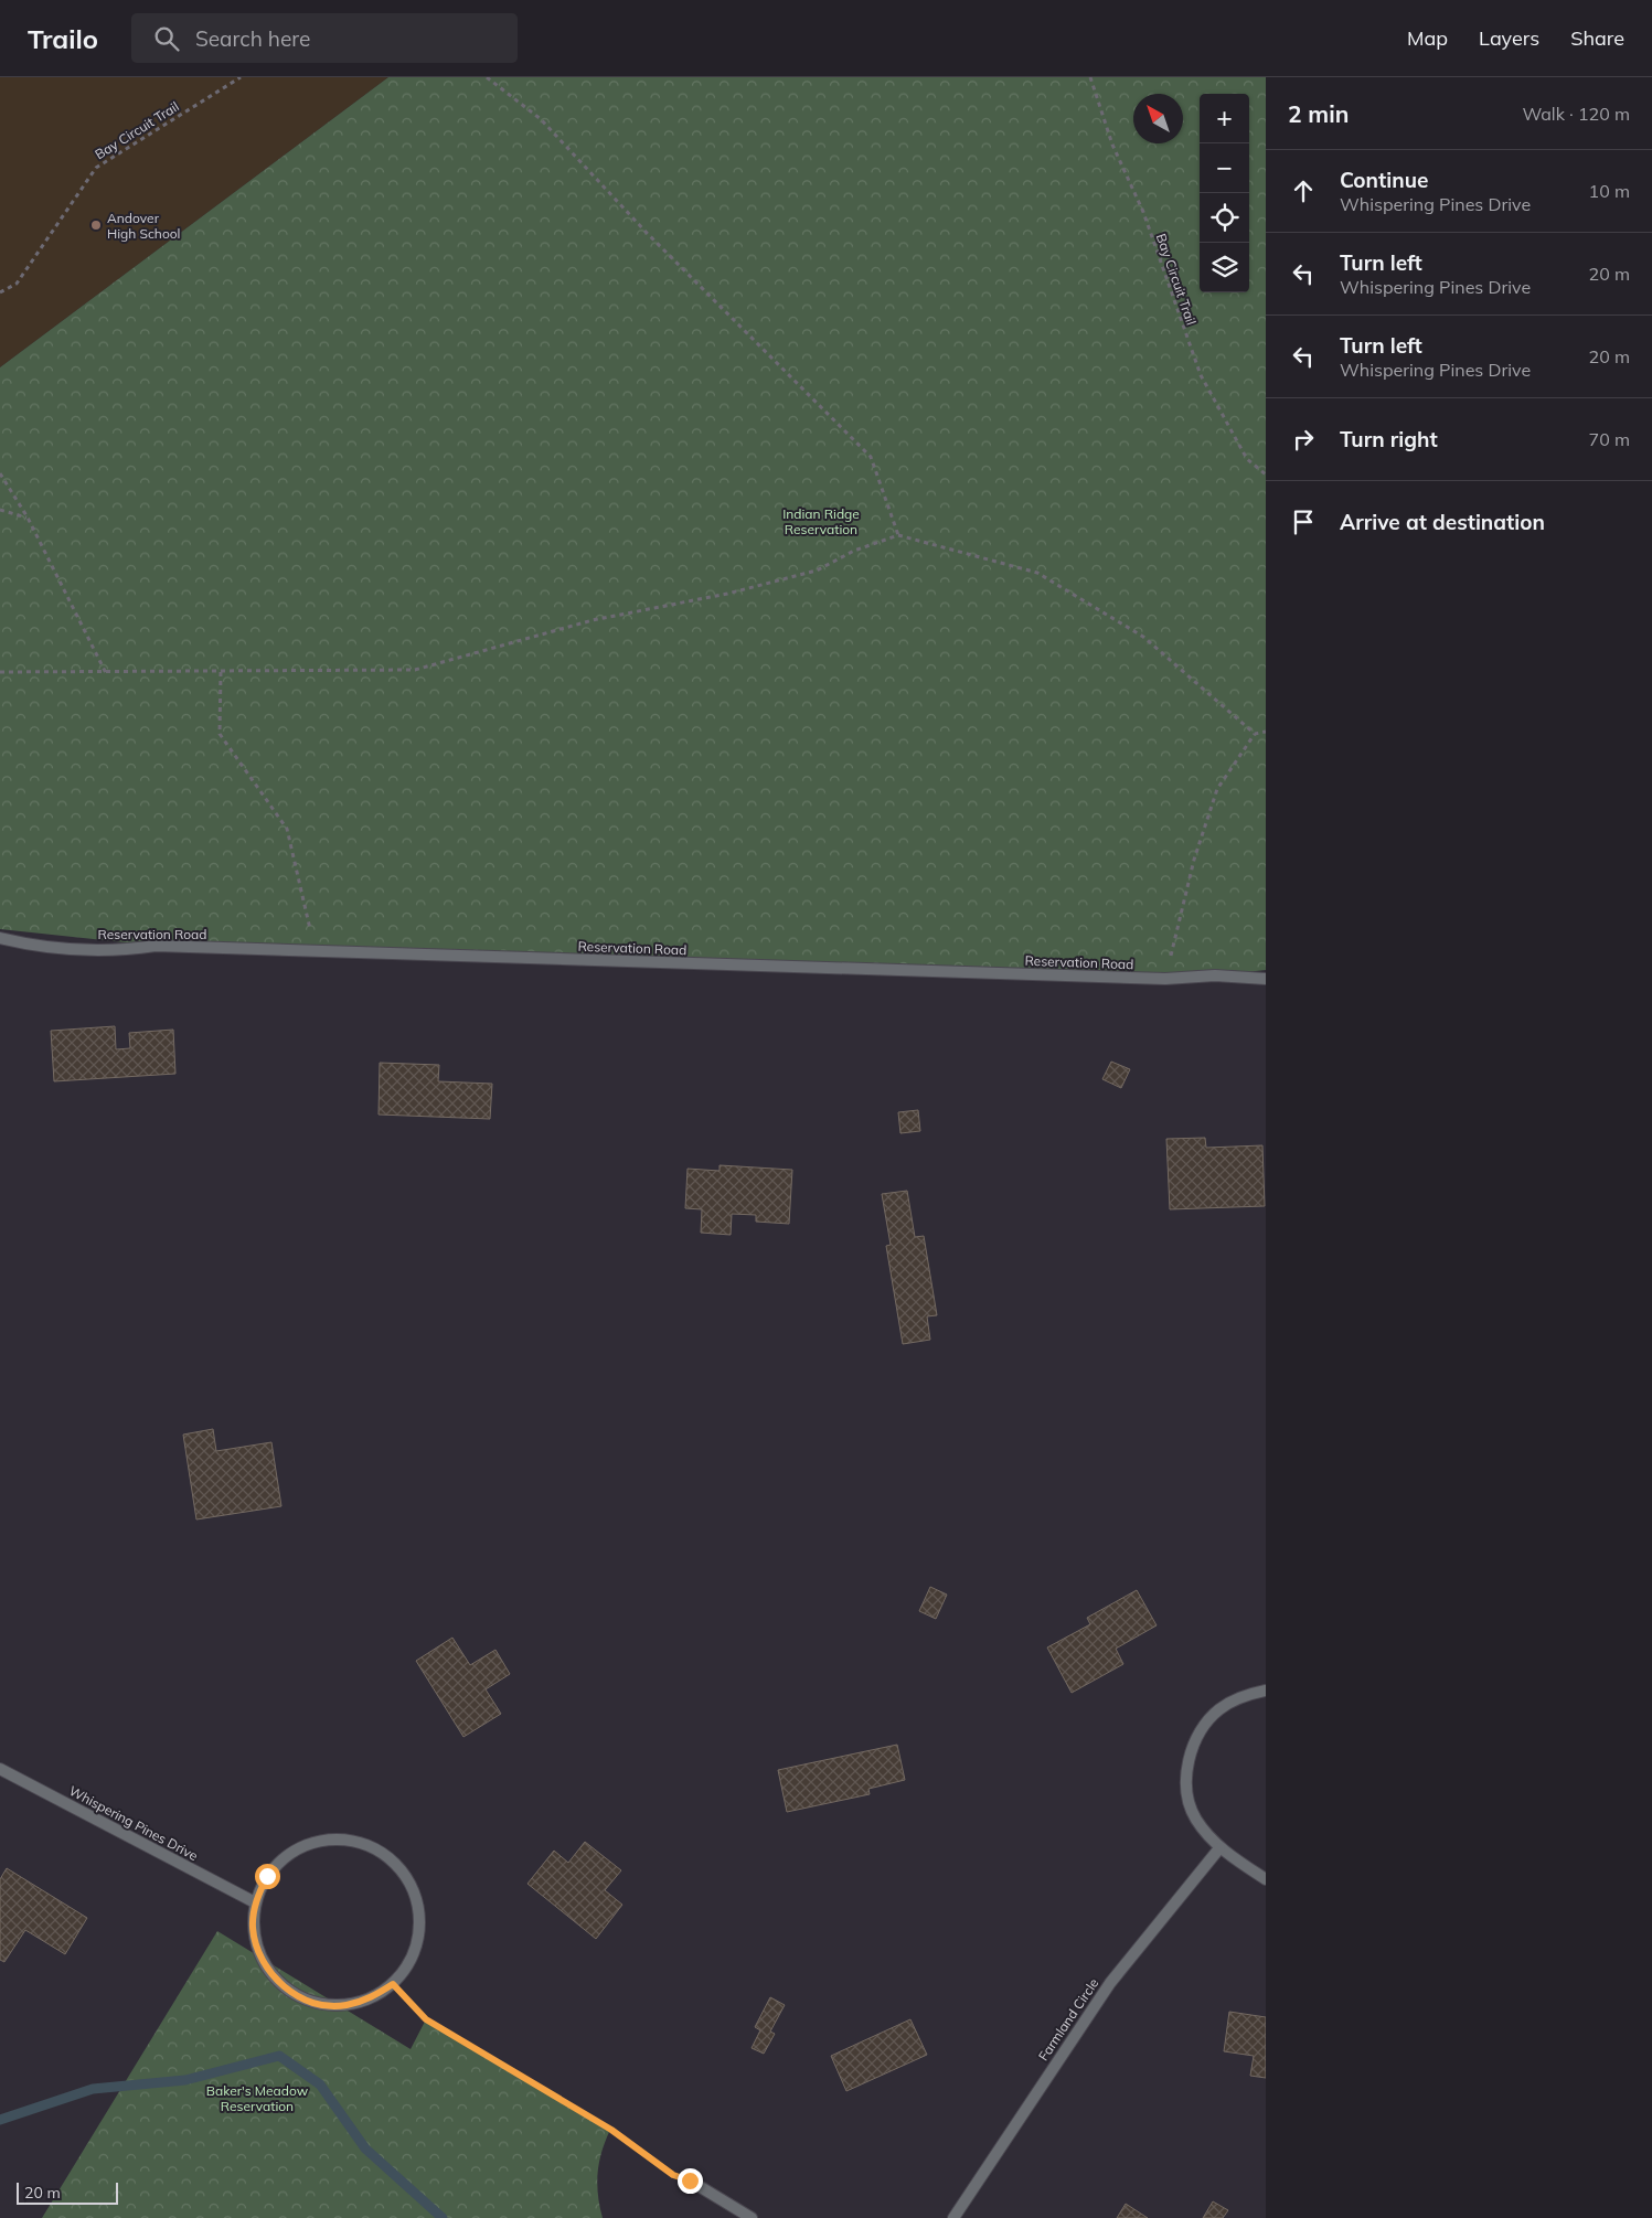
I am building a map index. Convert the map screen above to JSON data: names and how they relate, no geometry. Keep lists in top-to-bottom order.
{
  "streets": {
    "street": ["Reservation Road", "Whispering Pines Drive", "Farmland Circle"],
    "path": ["Bay Circuit Trail"]
  },
  "parks": ["Indian Ridge Reservation", "Baker's Meadow Reservation"],
  "places": ["Andover High School"],
  "scale_bar": "20 m",
  "north": "top left",
  "page": {
    "header": "Trailo",
    "search": "Search here",
    "nav": ["Map", "Layers", "Share"],
    "heading": ["2 min", "Walk · 120 m"],
    "map_buttons": ["+", "−"],
    "list": [
      ["Continue", "Whispering Pines Drive", "10 m"],
      ["Turn left", "Whispering Pines Drive", "20 m"],
      ["Turn left", "Whispering Pines Drive", "20 m"],
      ["Turn right", "70 m"],
      "Arrive at destination"
    ],
    "scale": "20 m"
  }
}
